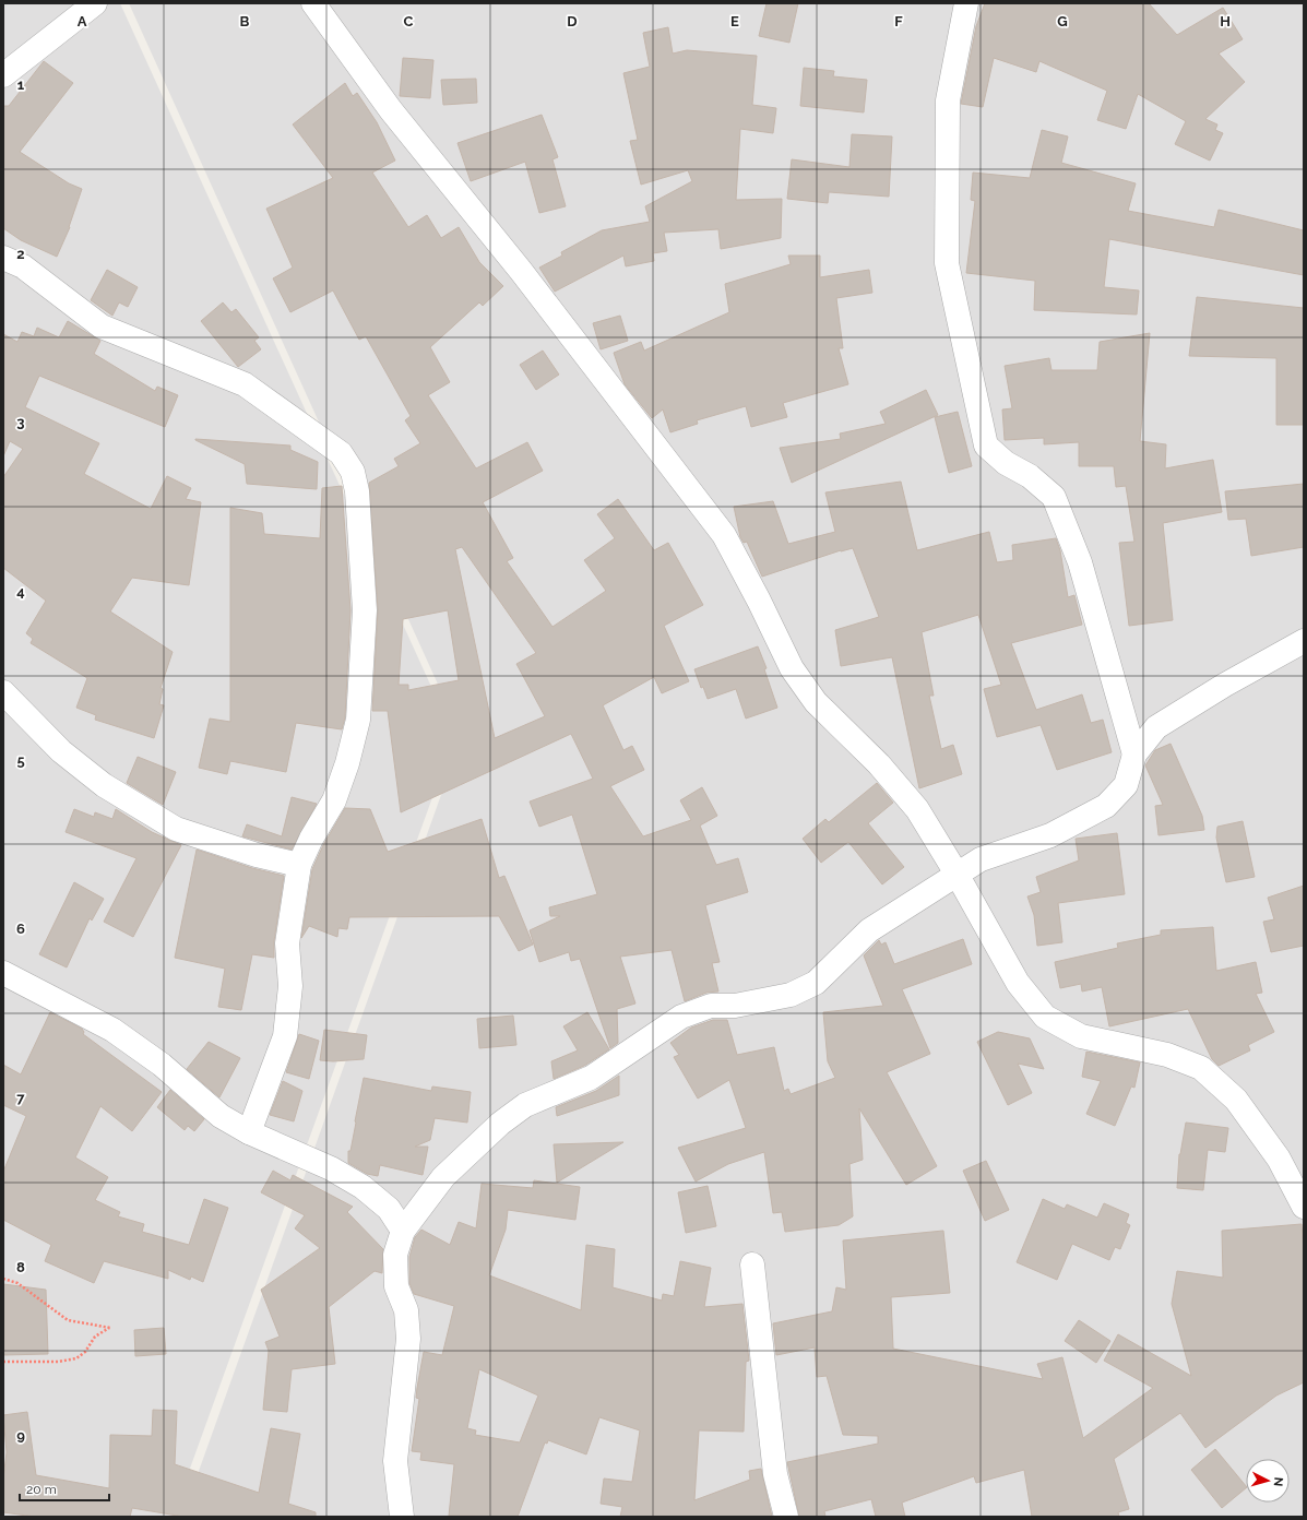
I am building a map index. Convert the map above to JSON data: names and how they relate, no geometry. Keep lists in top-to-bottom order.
{
  "scale_bar": "20 m",
  "north": "right",
  "grid": {
    "columns": [
      "A",
      "B",
      "C",
      "D",
      "E",
      "F",
      "G",
      "H"
    ],
    "rows": [
      "1",
      "2",
      "3",
      "4",
      "5",
      "6",
      "7",
      "8",
      "9"
    ]
  }
}
